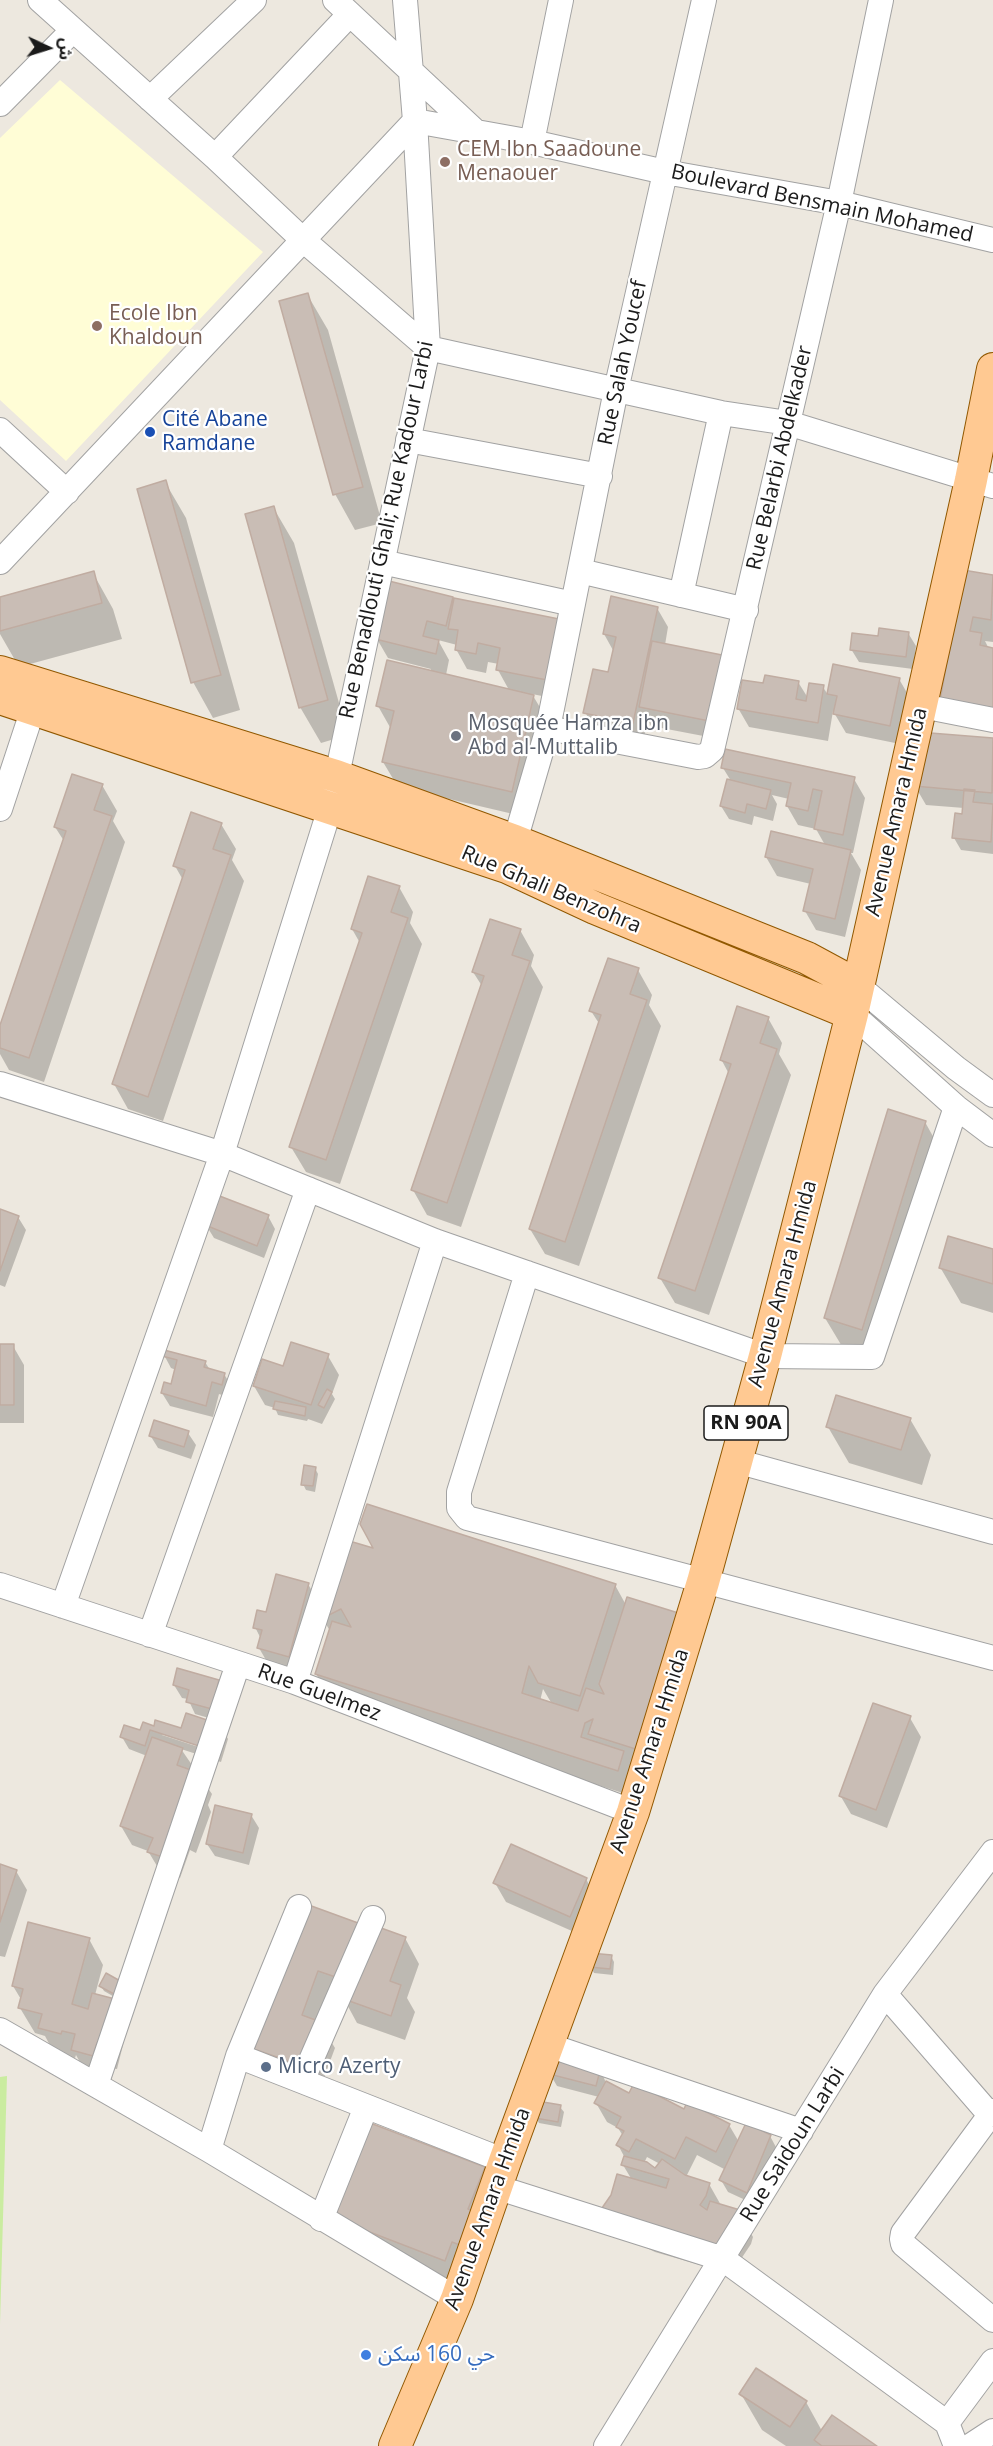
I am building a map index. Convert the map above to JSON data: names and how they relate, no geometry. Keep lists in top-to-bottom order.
{
  "streets": {
    "main road": ["Avenue Amara Hmida", "Rue Ghali Benzohra", "RN 90A"],
    "street": [
      "Boulevard Bensmain Mohamed",
      "Rue Salah Youcef",
      "Rue Belarbi Abdelkader",
      "Rue Benadlouti Ghali; Rue Kadour Larbi",
      "Rue Guelmez",
      "Rue Saidoun Larbi"
    ]
  },
  "crossings": [
    ["Boulevard Bensmain Mohamed", "Rue Salah Youcef"],
    ["Boulevard Bensmain Mohamed", "Rue Belarbi Abdelkader"],
    ["Boulevard Bensmain Mohamed", "Rue Benadlouti Ghali; Rue Kadour Larbi"],
    ["Rue Salah Youcef", "Rue Belarbi Abdelkader"],
    ["Rue Salah Youcef", "Rue Ghali Benzohra"],
    ["Rue Benadlouti Ghali; Rue Kadour Larbi", "Rue Ghali Benzohra"],
    ["Rue Benadlouti Ghali; Rue Kadour Larbi", "Rue Guelmez"],
    ["Avenue Amara Hmida", "Rue Ghali Benzohra"],
    ["Avenue Amara Hmida", "Rue Guelmez"]
  ],
  "places": [
    "CEM Ibn Saadoune Menaouer",
    "Ecole Ibn Khaldoun",
    "Cité Abane Ramdane",
    "Mosquée Hamza ibn Abd al-Muttalib",
    "Micro Azerty",
    "حي 160 سكن"
  ],
  "north": "right"
}
